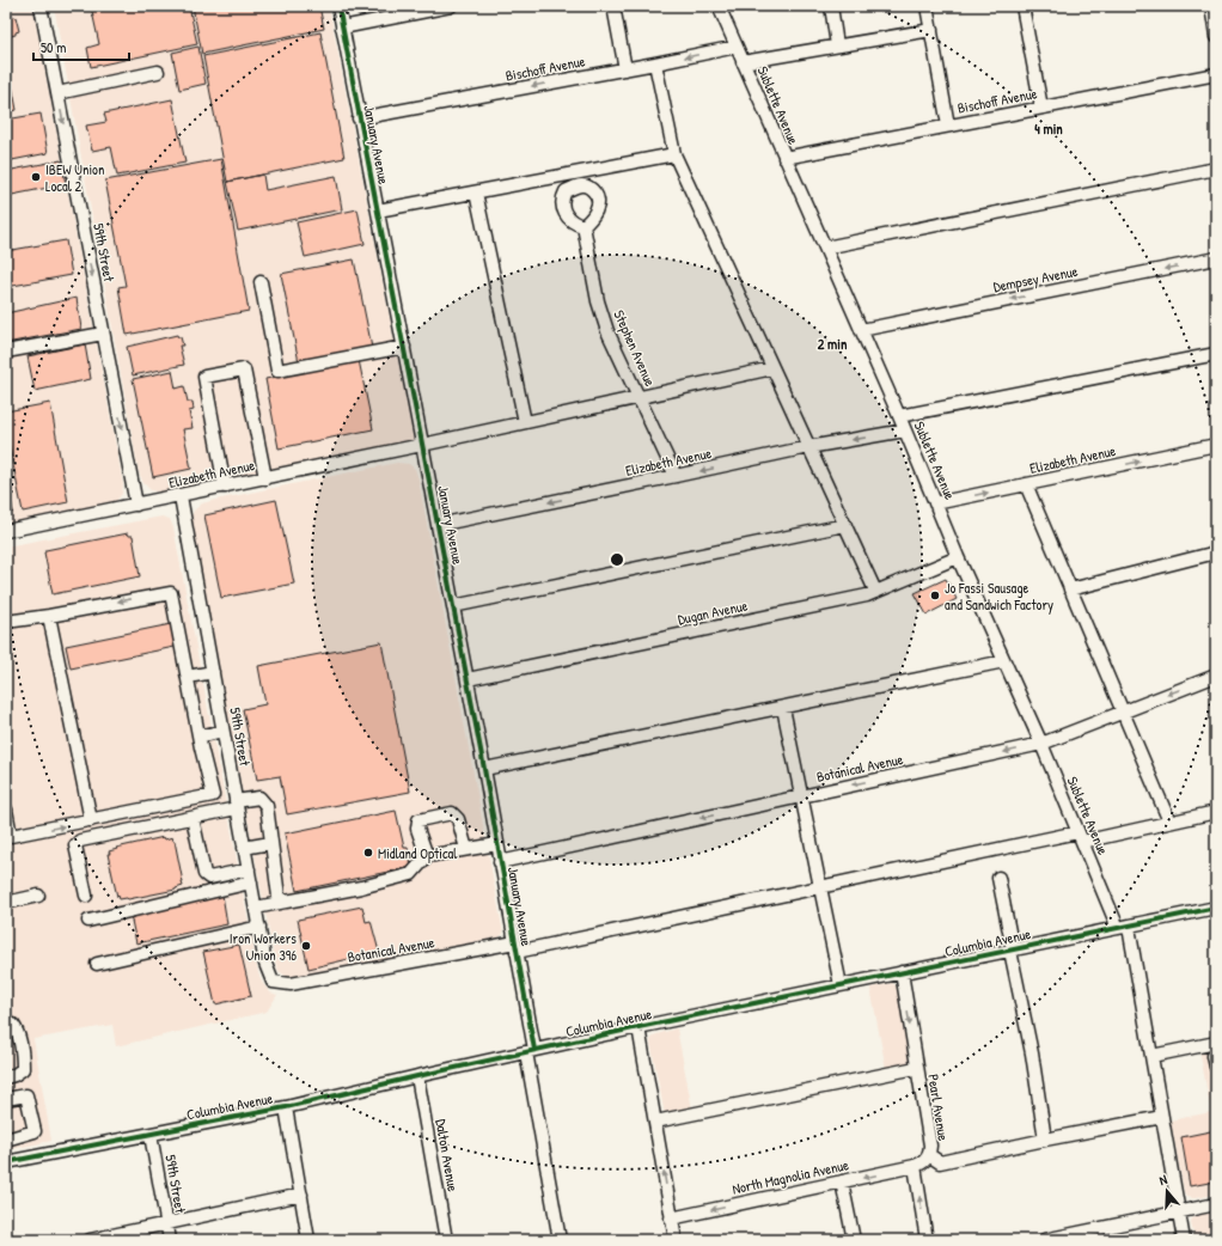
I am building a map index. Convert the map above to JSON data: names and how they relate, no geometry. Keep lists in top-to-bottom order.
{
  "streets": {
    "street": [
      "Bischoff Avenue",
      "Sublette Avenue",
      "January Avenue",
      "59th Street",
      "Dempsey Avenue",
      "Stephen Avenue",
      "Elizabeth Avenue",
      "Dugan Avenue",
      "Botanical Avenue",
      "Columbia Avenue",
      "Pearl Avenue",
      "Dalton Avenue",
      "North Magnolia Avenue"
    ]
  },
  "crossings": [
    ["Bischoff Avenue", "Sublette Avenue"],
    ["Bischoff Avenue", "January Avenue"],
    ["Sublette Avenue", "Dempsey Avenue"],
    ["Sublette Avenue", "Elizabeth Avenue"],
    ["Sublette Avenue", "Dugan Avenue"],
    ["Sublette Avenue", "Botanical Avenue"],
    ["Sublette Avenue", "Columbia Avenue"],
    ["January Avenue", "Elizabeth Avenue"],
    ["January Avenue", "Dugan Avenue"],
    ["January Avenue", "Botanical Avenue"],
    ["January Avenue", "Columbia Avenue"],
    ["59th Street", "Elizabeth Avenue"],
    ["59th Street", "Botanical Avenue"],
    ["59th Street", "Columbia Avenue"],
    ["Stephen Avenue", "Elizabeth Avenue"],
    ["Columbia Avenue", "Pearl Avenue"],
    ["Columbia Avenue", "Dalton Avenue"],
    ["Pearl Avenue", "North Magnolia Avenue"]
  ],
  "one_way": ["59th Street", "Pearl Avenue"],
  "places": [
    "IBEW Union Local 2",
    "Jo Fassi Sausage and Sandwich Factory",
    "Midland Optical",
    "Iron Workers Union 396"
  ],
  "scale_bar": "50 m",
  "north": "top",
  "rings": ["4 min", "2 min"]
}
